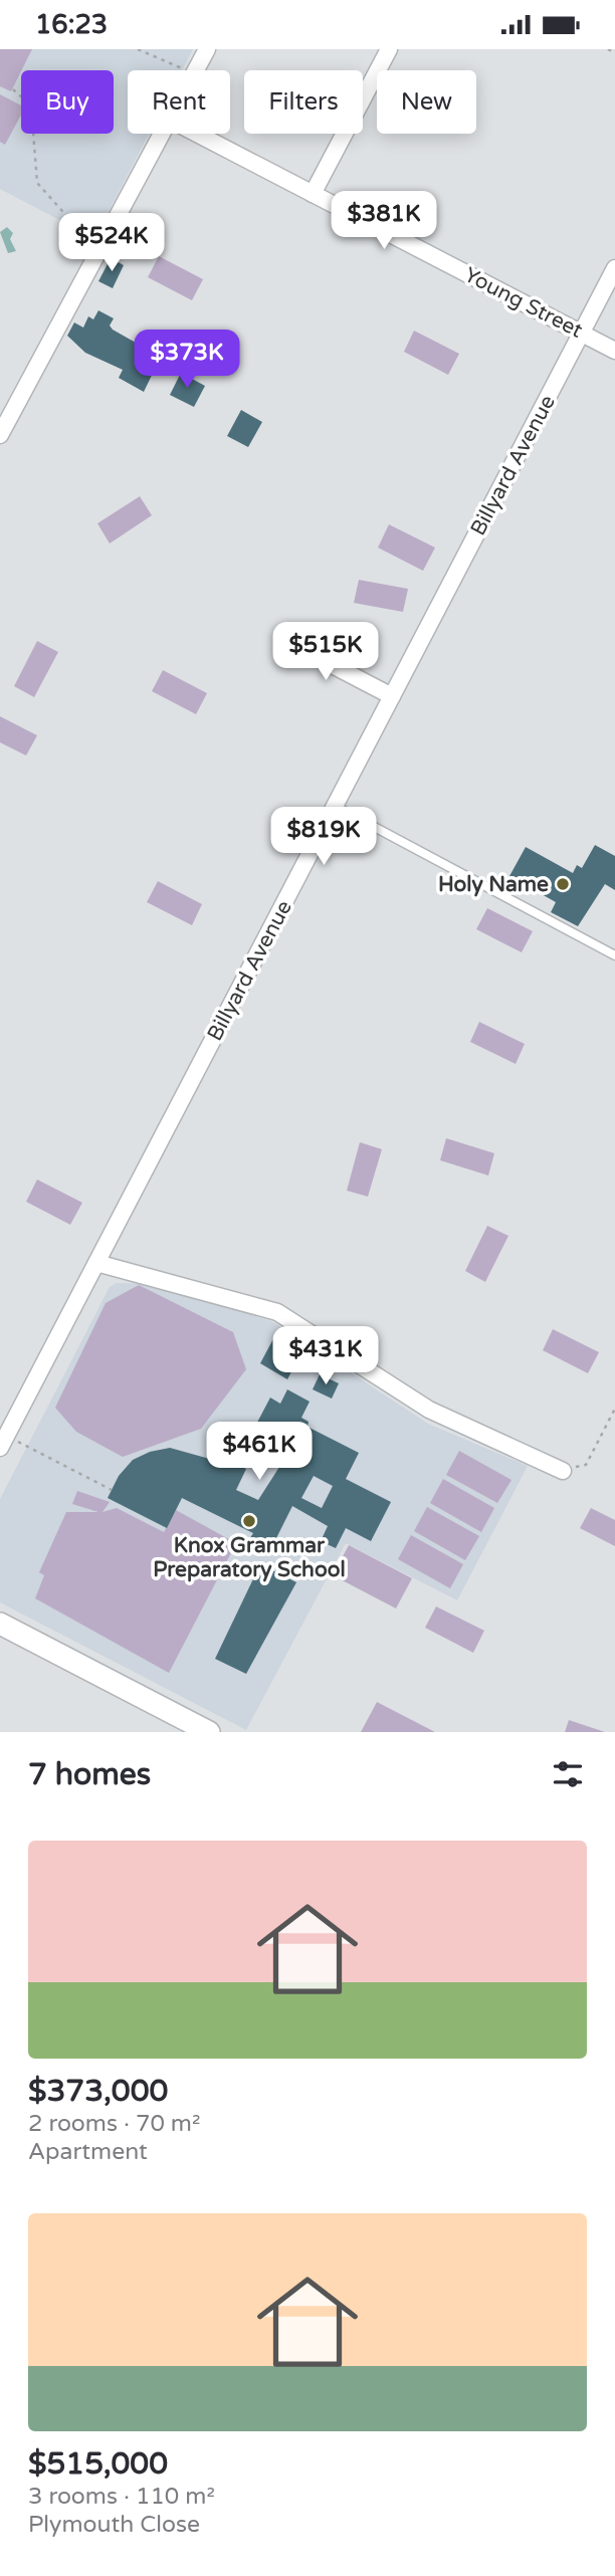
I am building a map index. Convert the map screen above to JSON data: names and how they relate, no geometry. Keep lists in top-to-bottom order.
{
  "streets": {
    "street": ["Young Street", "Billyard Avenue"]
  },
  "crossings": [
    ["Young Street", "Billyard Avenue"]
  ],
  "places": ["Holy Name", "Knox Grammar Preparatory School"],
  "page": {
    "status": "16:23",
    "chip": [
      "Buy",
      "Rent",
      "Filters",
      "New"
    ],
    "price": [
      "$381K",
      "$524K",
      "$373K",
      "$515K",
      "$819K",
      "$431K",
      "$461K"
    ],
    "heading": "7 homes",
    "list": [
      {
        "name": "$373,000",
        "note": "2 rooms · 70 m² · Apartment"
      },
      {
        "name": "$515,000",
        "note": "3 rooms · 110 m² · Plymouth Close"
      }
    ]
  }
}
